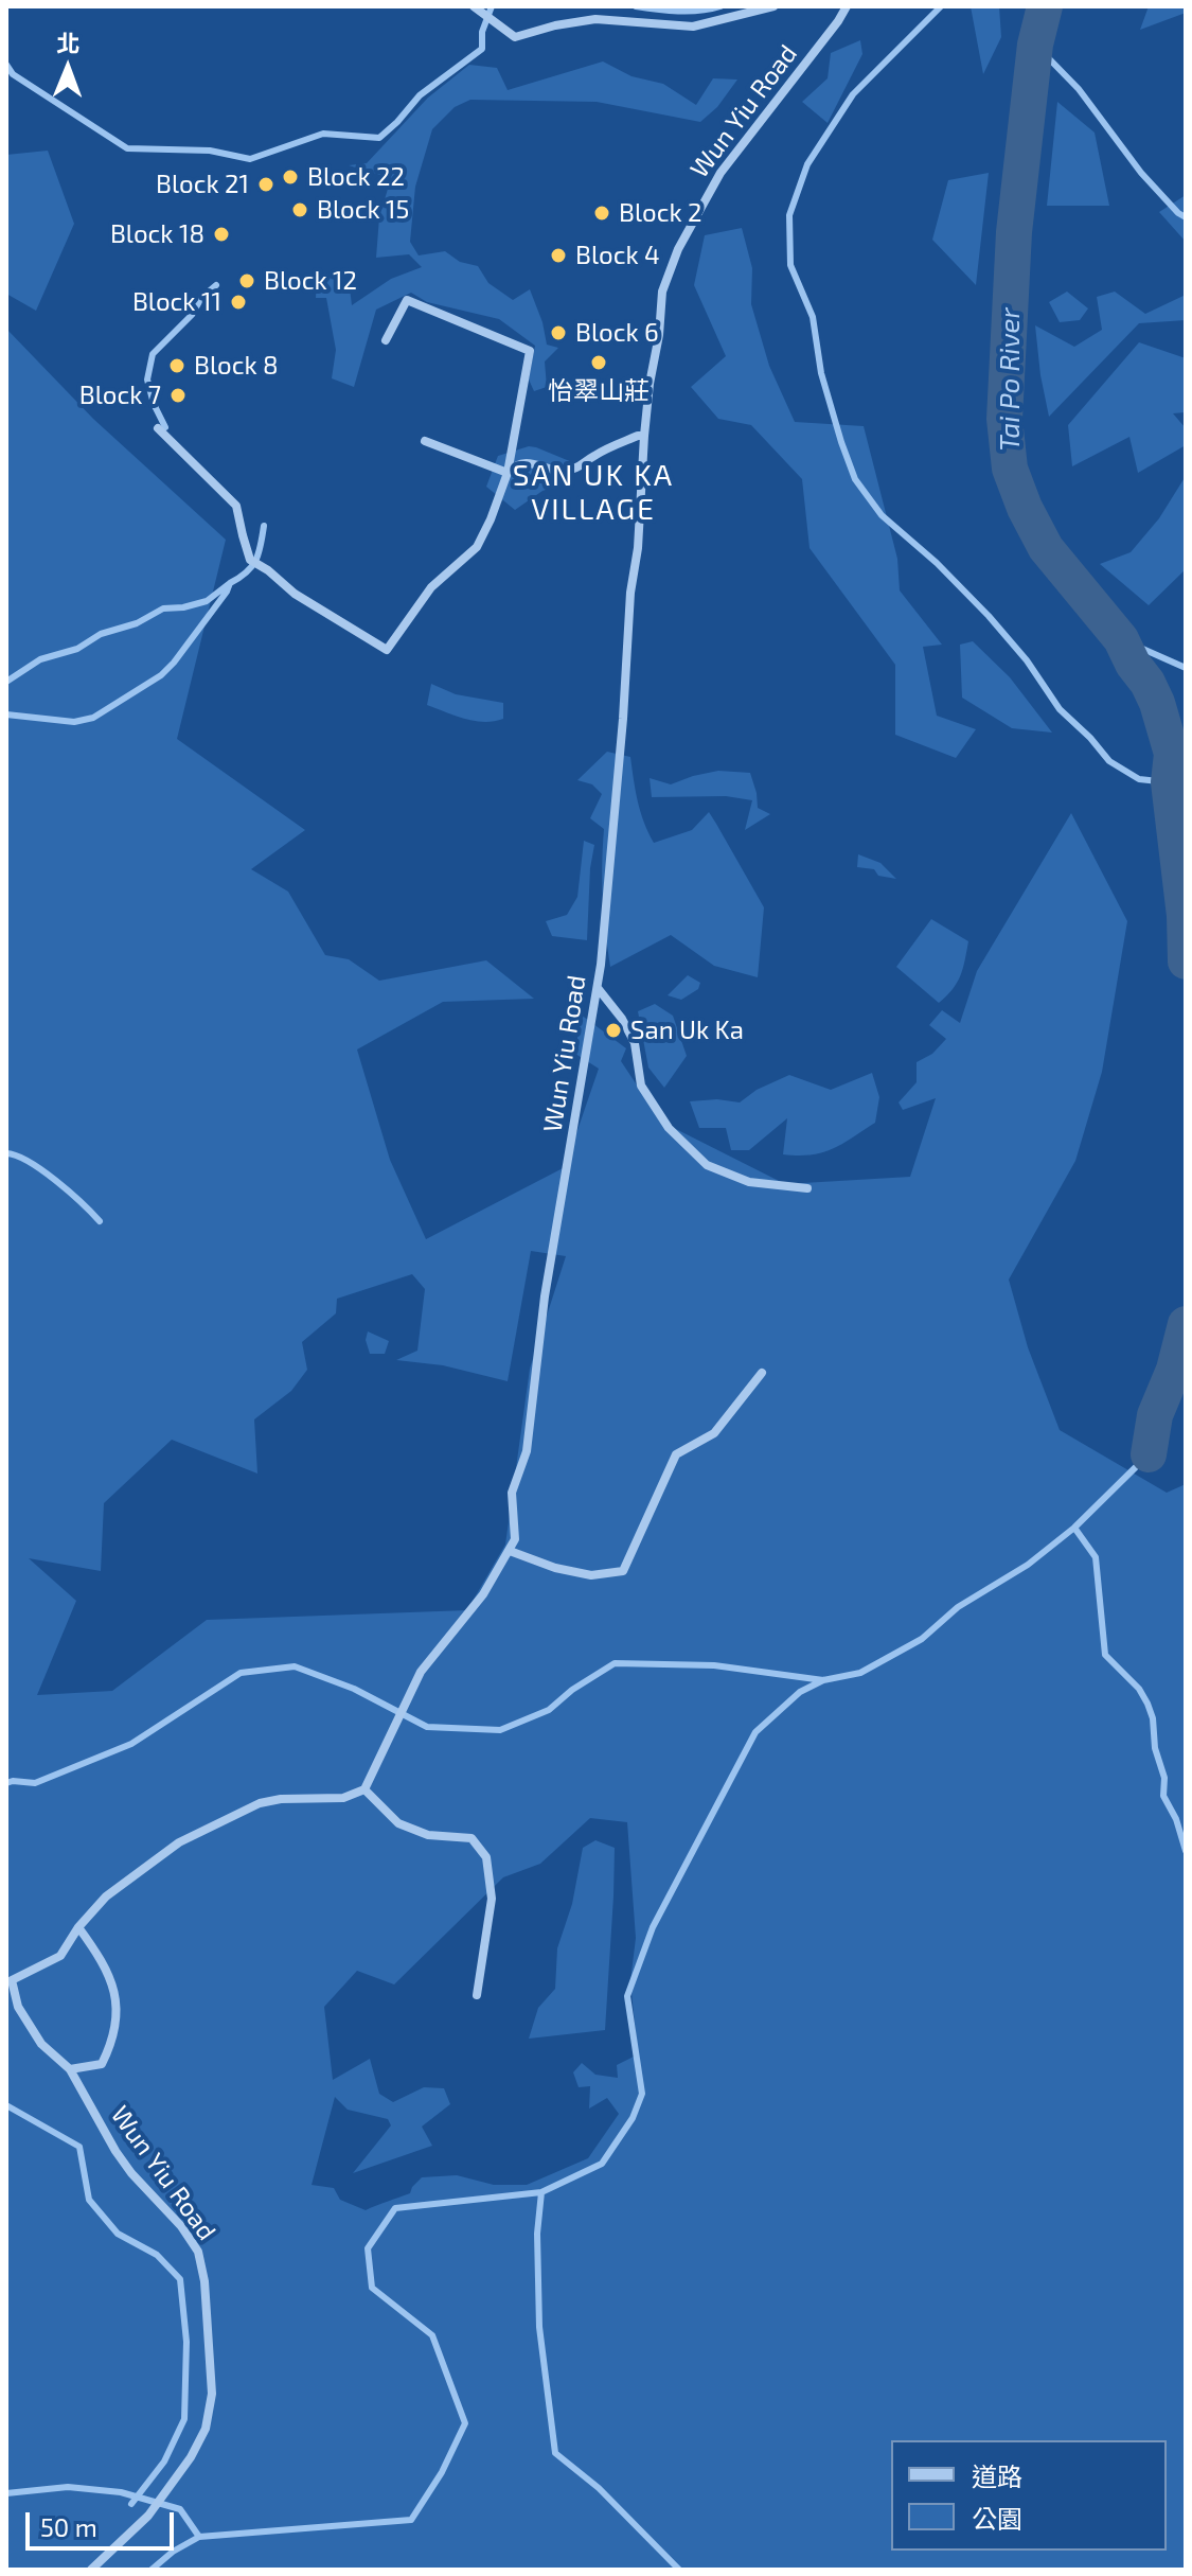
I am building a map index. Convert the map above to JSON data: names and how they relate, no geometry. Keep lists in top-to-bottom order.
{
  "streets": {
    "street": ["Wun Yiu Road"]
  },
  "districts": ["SAN UK KA VILLAGE"],
  "water": ["Tai Po River"],
  "places": [
    "Block 22",
    "Block 21",
    "Block 15",
    "Block 2",
    "Block 18",
    "Block 4",
    "Block 12",
    "Block 11",
    "Block 6",
    "怡翠山莊",
    "Block 8",
    "Block 7",
    "San Uk Ka"
  ],
  "legend": ["道路", "公園"],
  "scale_bar": "50 m",
  "north": "top"
}
